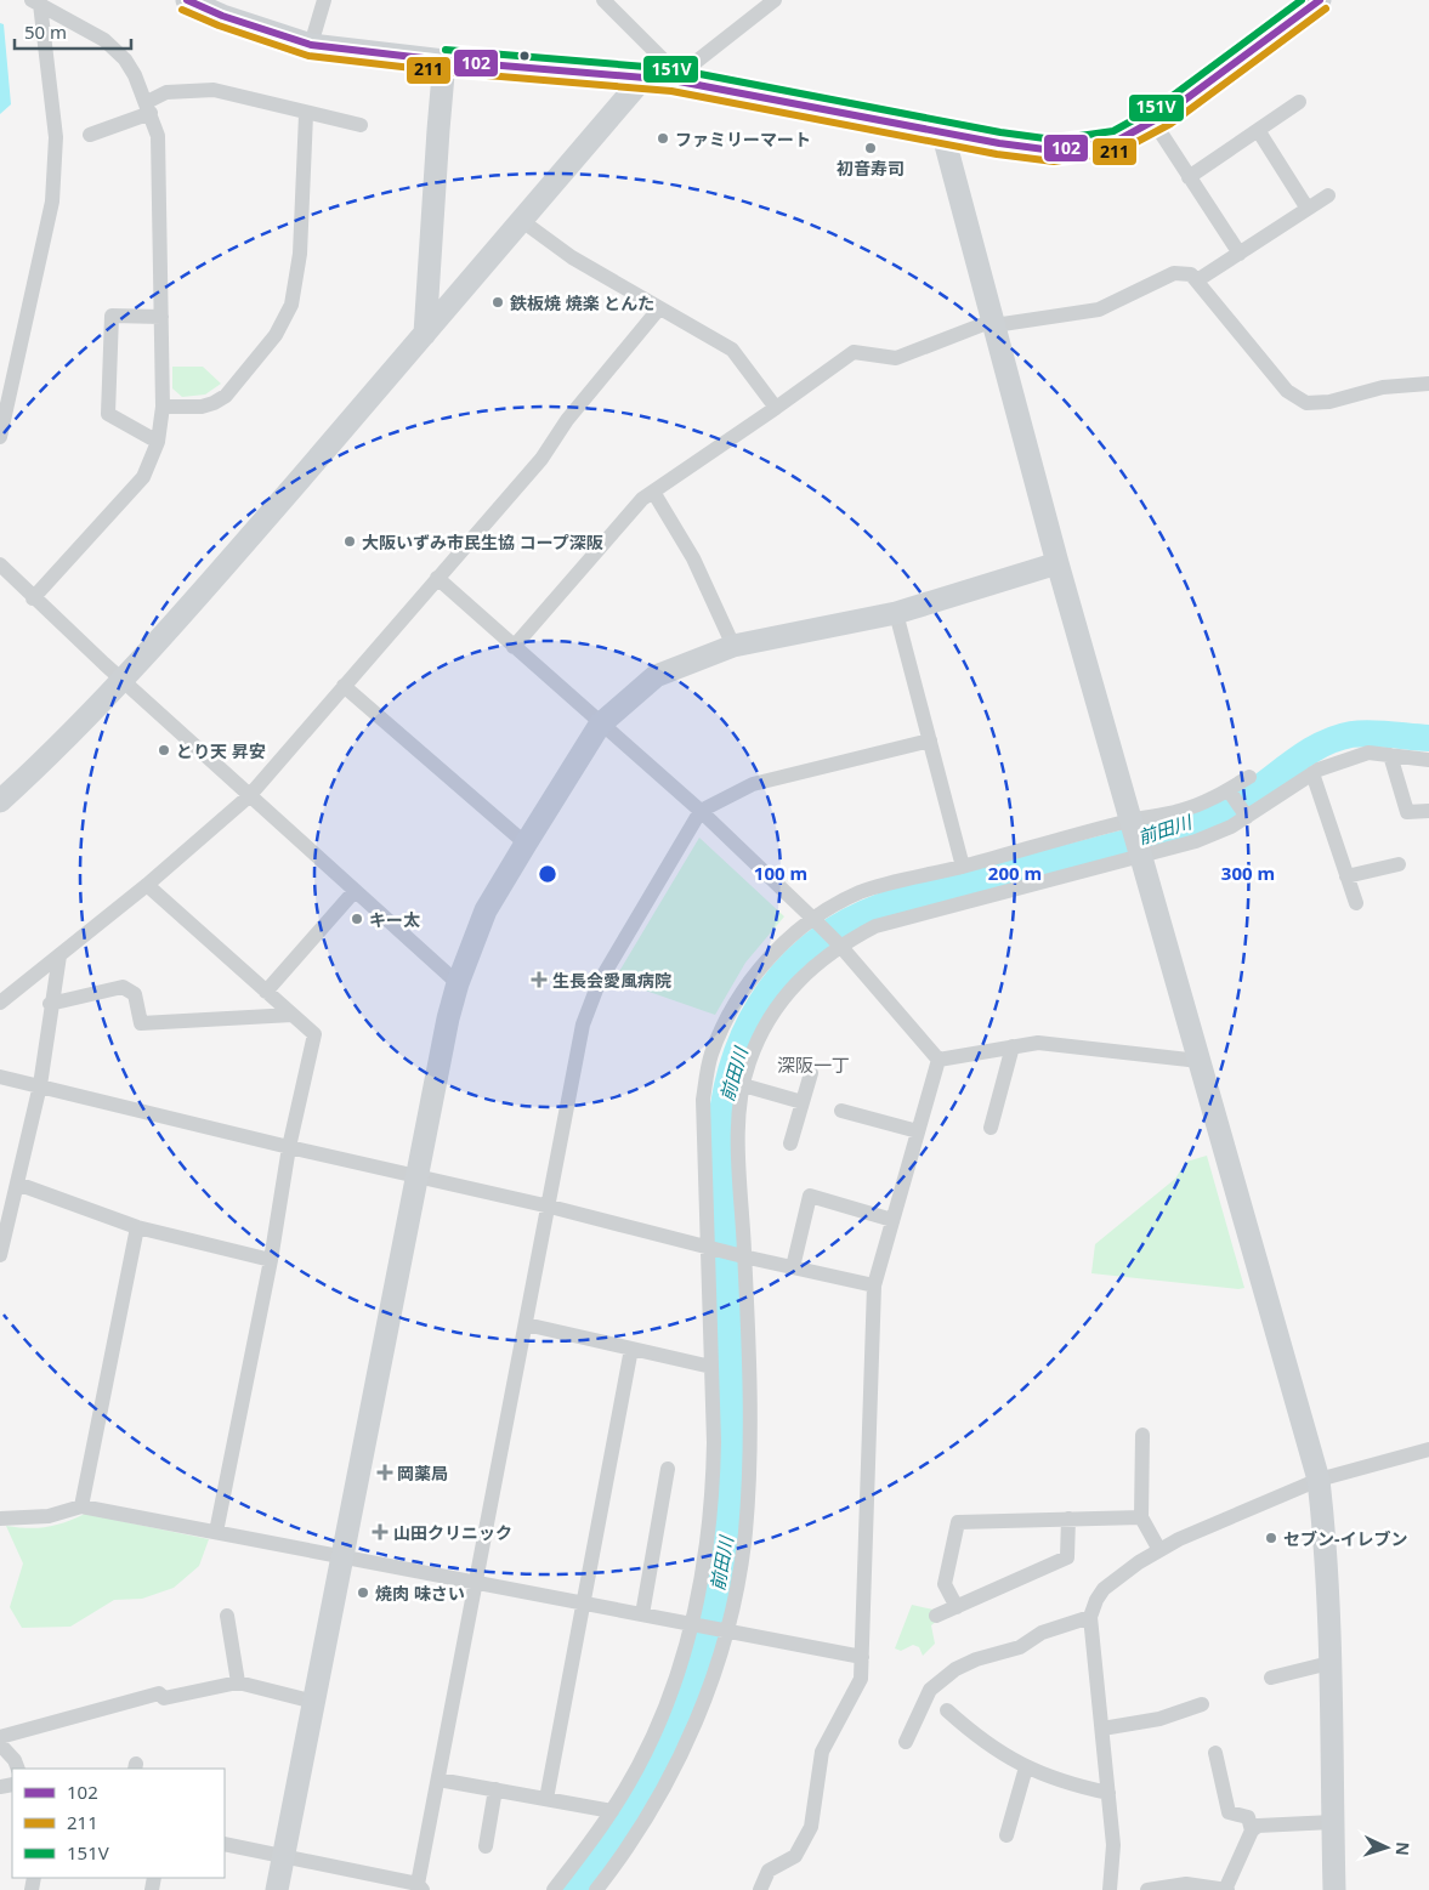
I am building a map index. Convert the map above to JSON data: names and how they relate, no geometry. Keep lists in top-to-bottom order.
{
  "districts": ["深阪一丁"],
  "water": ["前田川"],
  "places": {
    "other": [
      "ファミリーマート",
      "初音寿司",
      "鉄板焼 焼楽 とんた",
      "大阪いずみ市民生協 コープ深阪",
      "とり天 昇安",
      "キー太",
      "セブン-イレブン",
      "焼肉 味さい"
    ],
    "health": ["生長会愛風病院", "岡薬局", "山田クリニック"]
  },
  "lines": ["transit line 102", "transit line 151V", "transit line 211"],
  "legend": ["102", "211", "151V"],
  "scale_bar": "50 m",
  "north": "right",
  "rings": ["100 m", "200 m", "300 m"]
}
